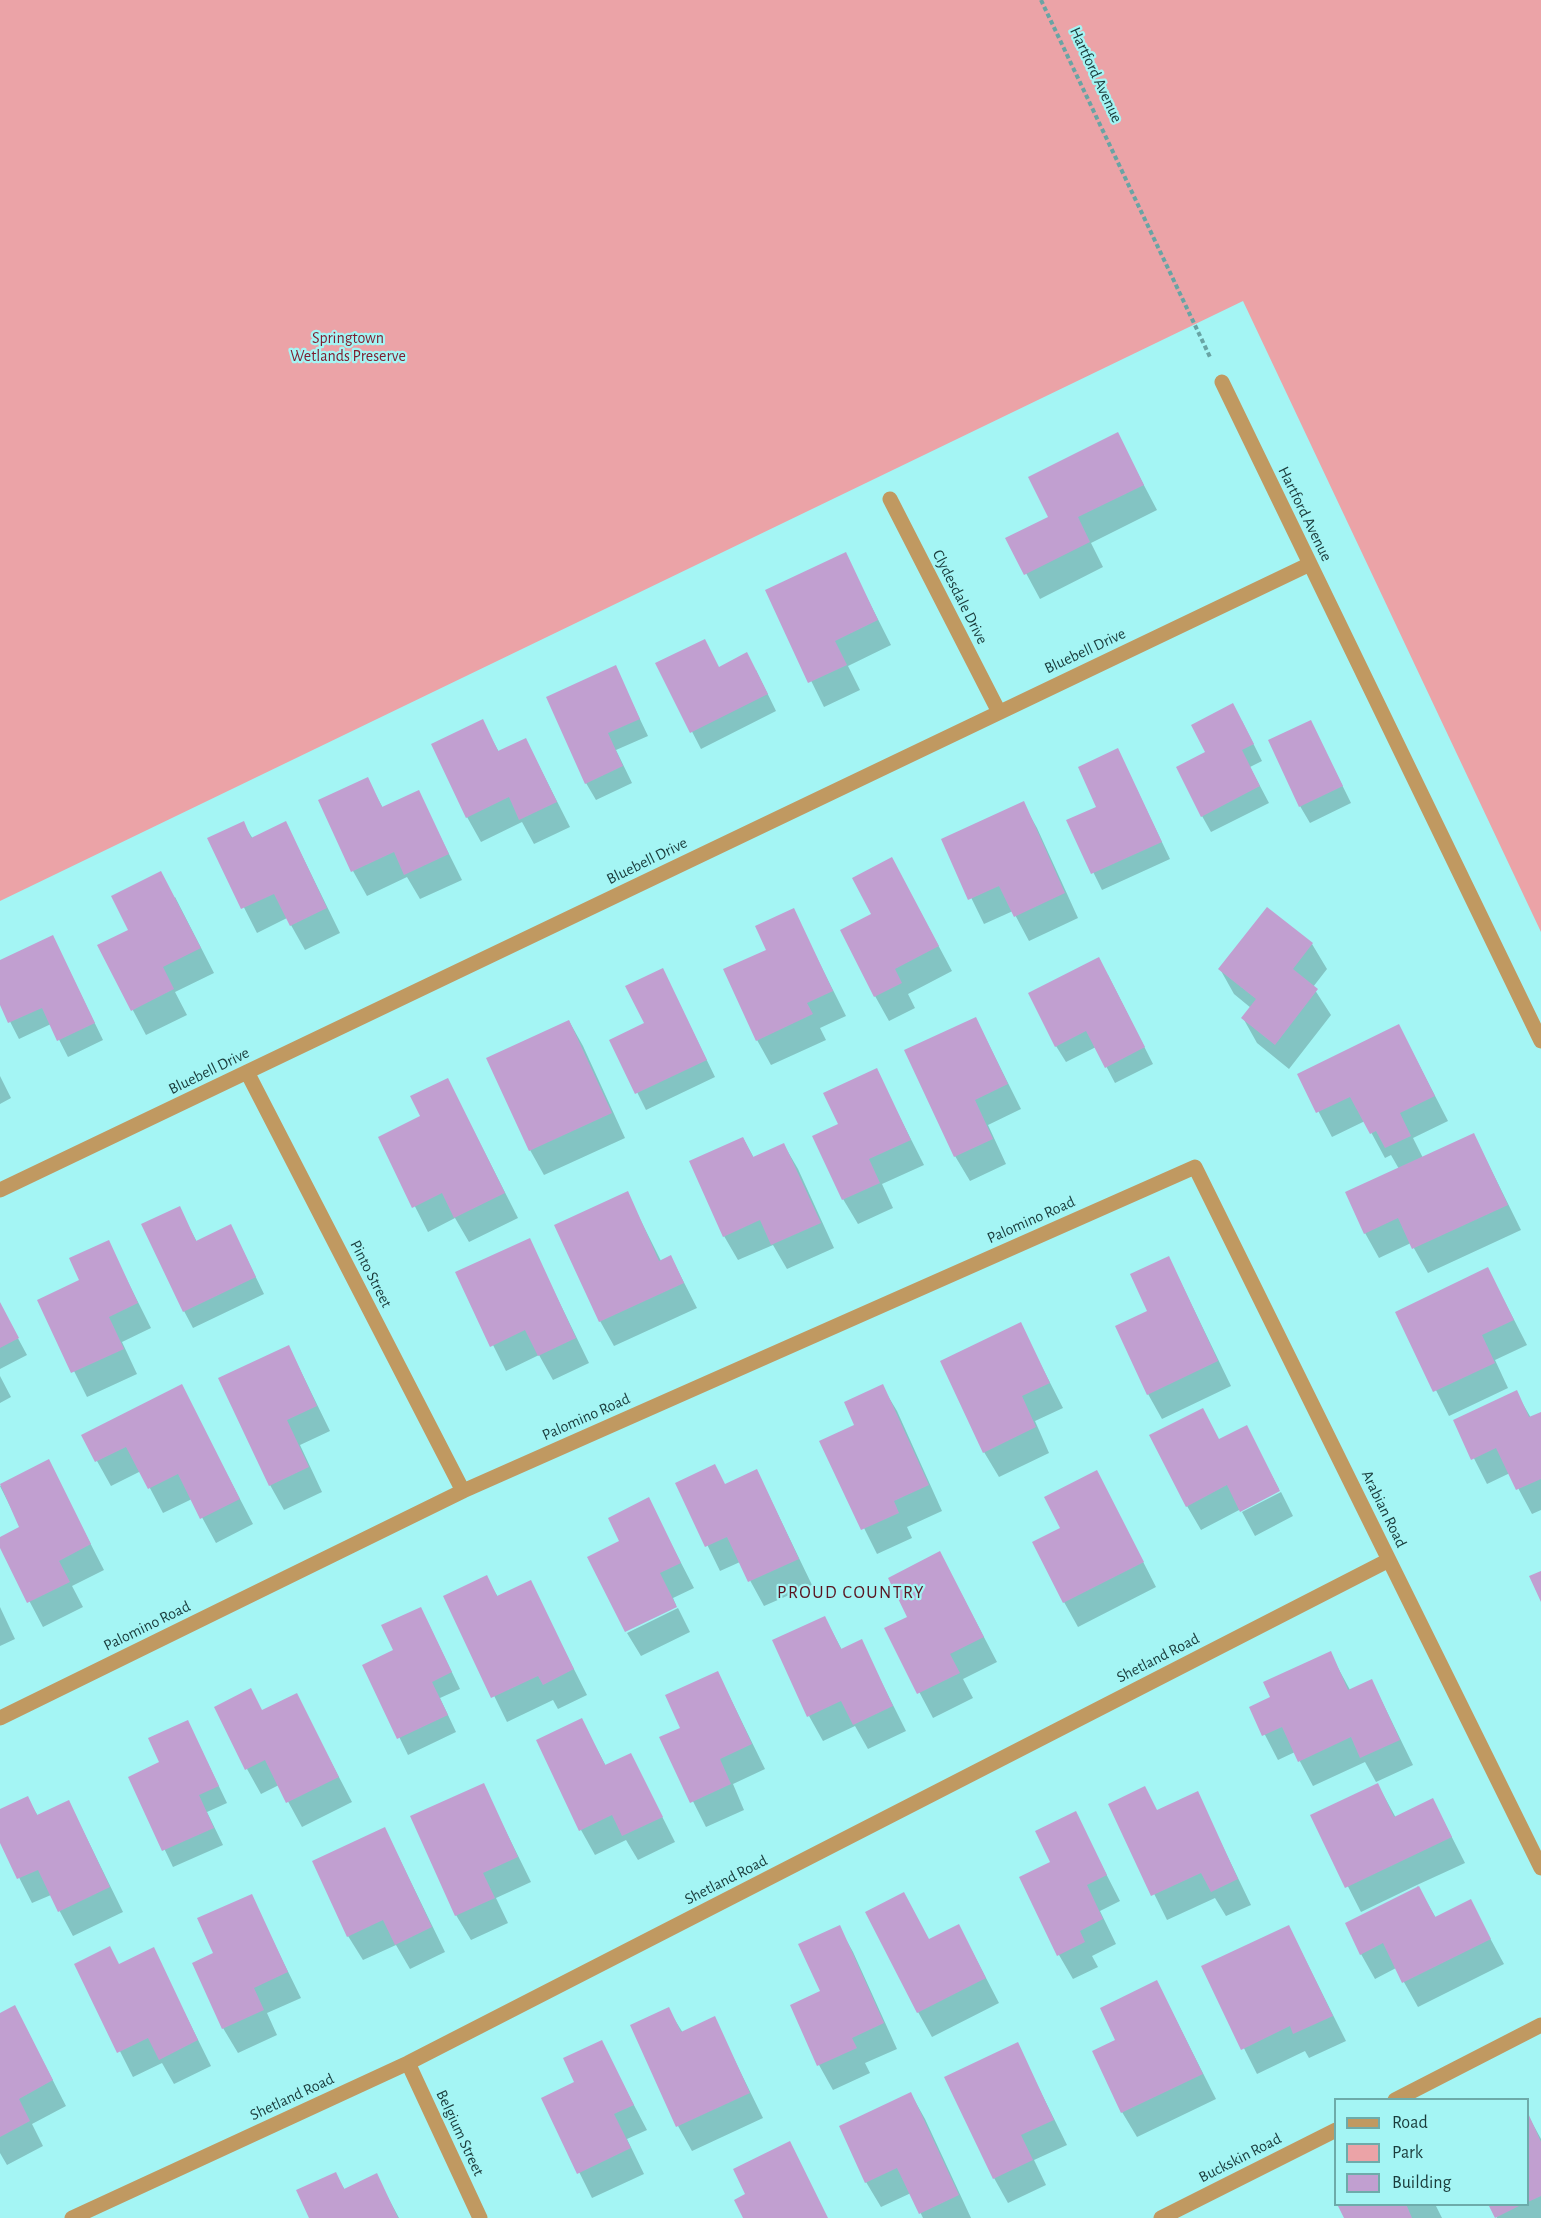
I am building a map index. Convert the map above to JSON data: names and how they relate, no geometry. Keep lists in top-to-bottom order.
{
  "streets": {
    "street": [
      "Hartford Avenue",
      "Clydesdale Drive",
      "Bluebell Drive",
      "Palomino Road",
      "Pinto Street",
      "Arabian Road",
      "Shetland Road",
      "Belgium Street",
      "Buckskin Road"
    ]
  },
  "crossings": [
    ["Hartford Avenue", "Bluebell Drive"],
    ["Clydesdale Drive", "Bluebell Drive"],
    ["Bluebell Drive", "Pinto Street"],
    ["Palomino Road", "Pinto Street"],
    ["Palomino Road", "Arabian Road"],
    ["Arabian Road", "Shetland Road"],
    ["Shetland Road", "Belgium Street"]
  ],
  "districts": ["PROUD COUNTRY"],
  "parks": ["Springtown Wetlands Preserve"],
  "legend": ["Road", "Park", "Building"]
}
